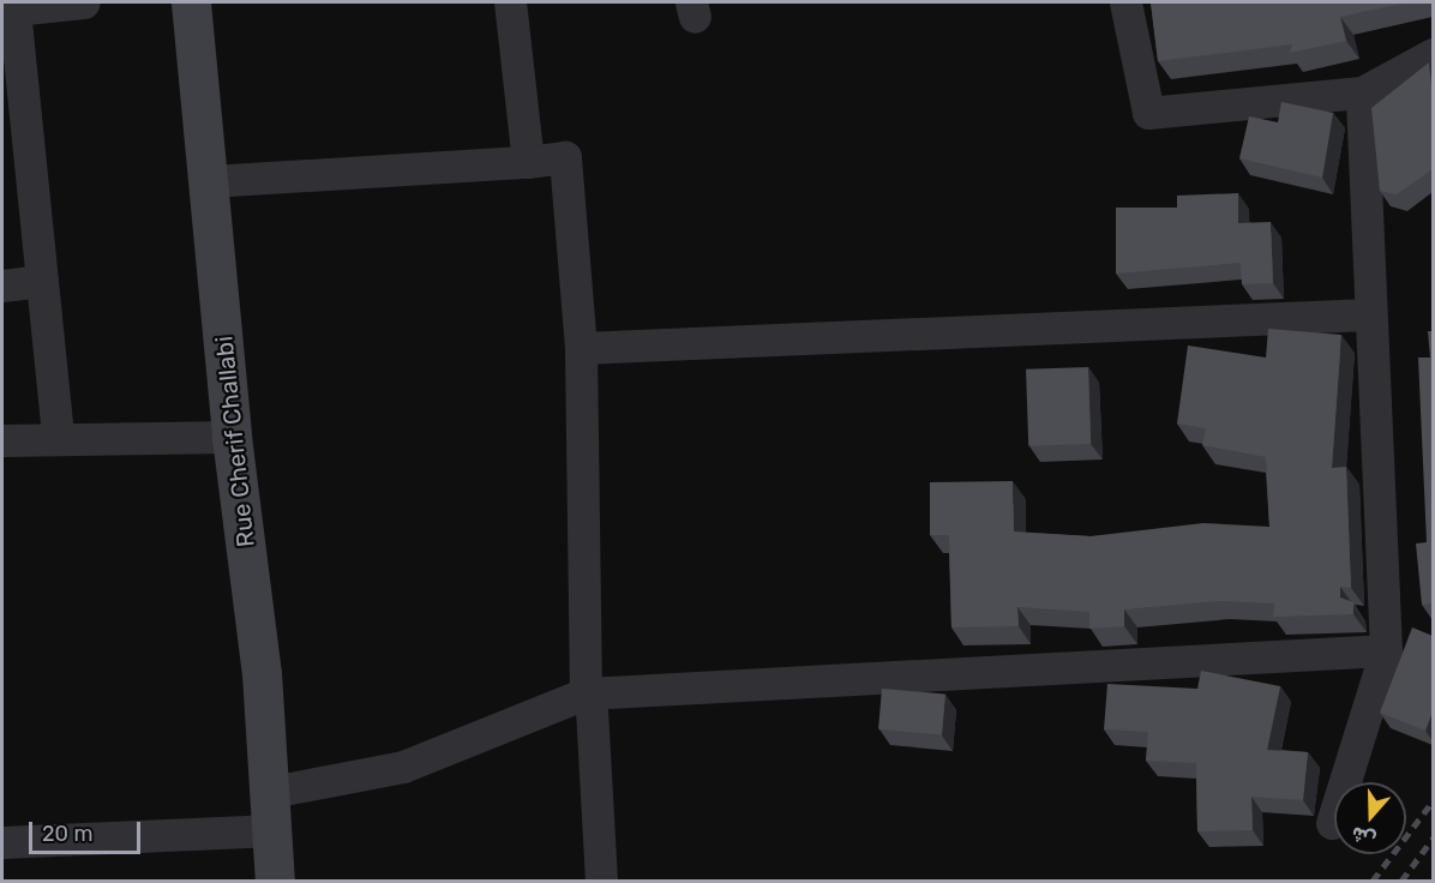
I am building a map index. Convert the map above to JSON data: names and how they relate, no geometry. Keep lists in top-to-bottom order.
{
  "streets": {
    "street": ["Rue Cherif Challabi"]
  },
  "scale_bar": "20 m",
  "north": "bottom"
}
